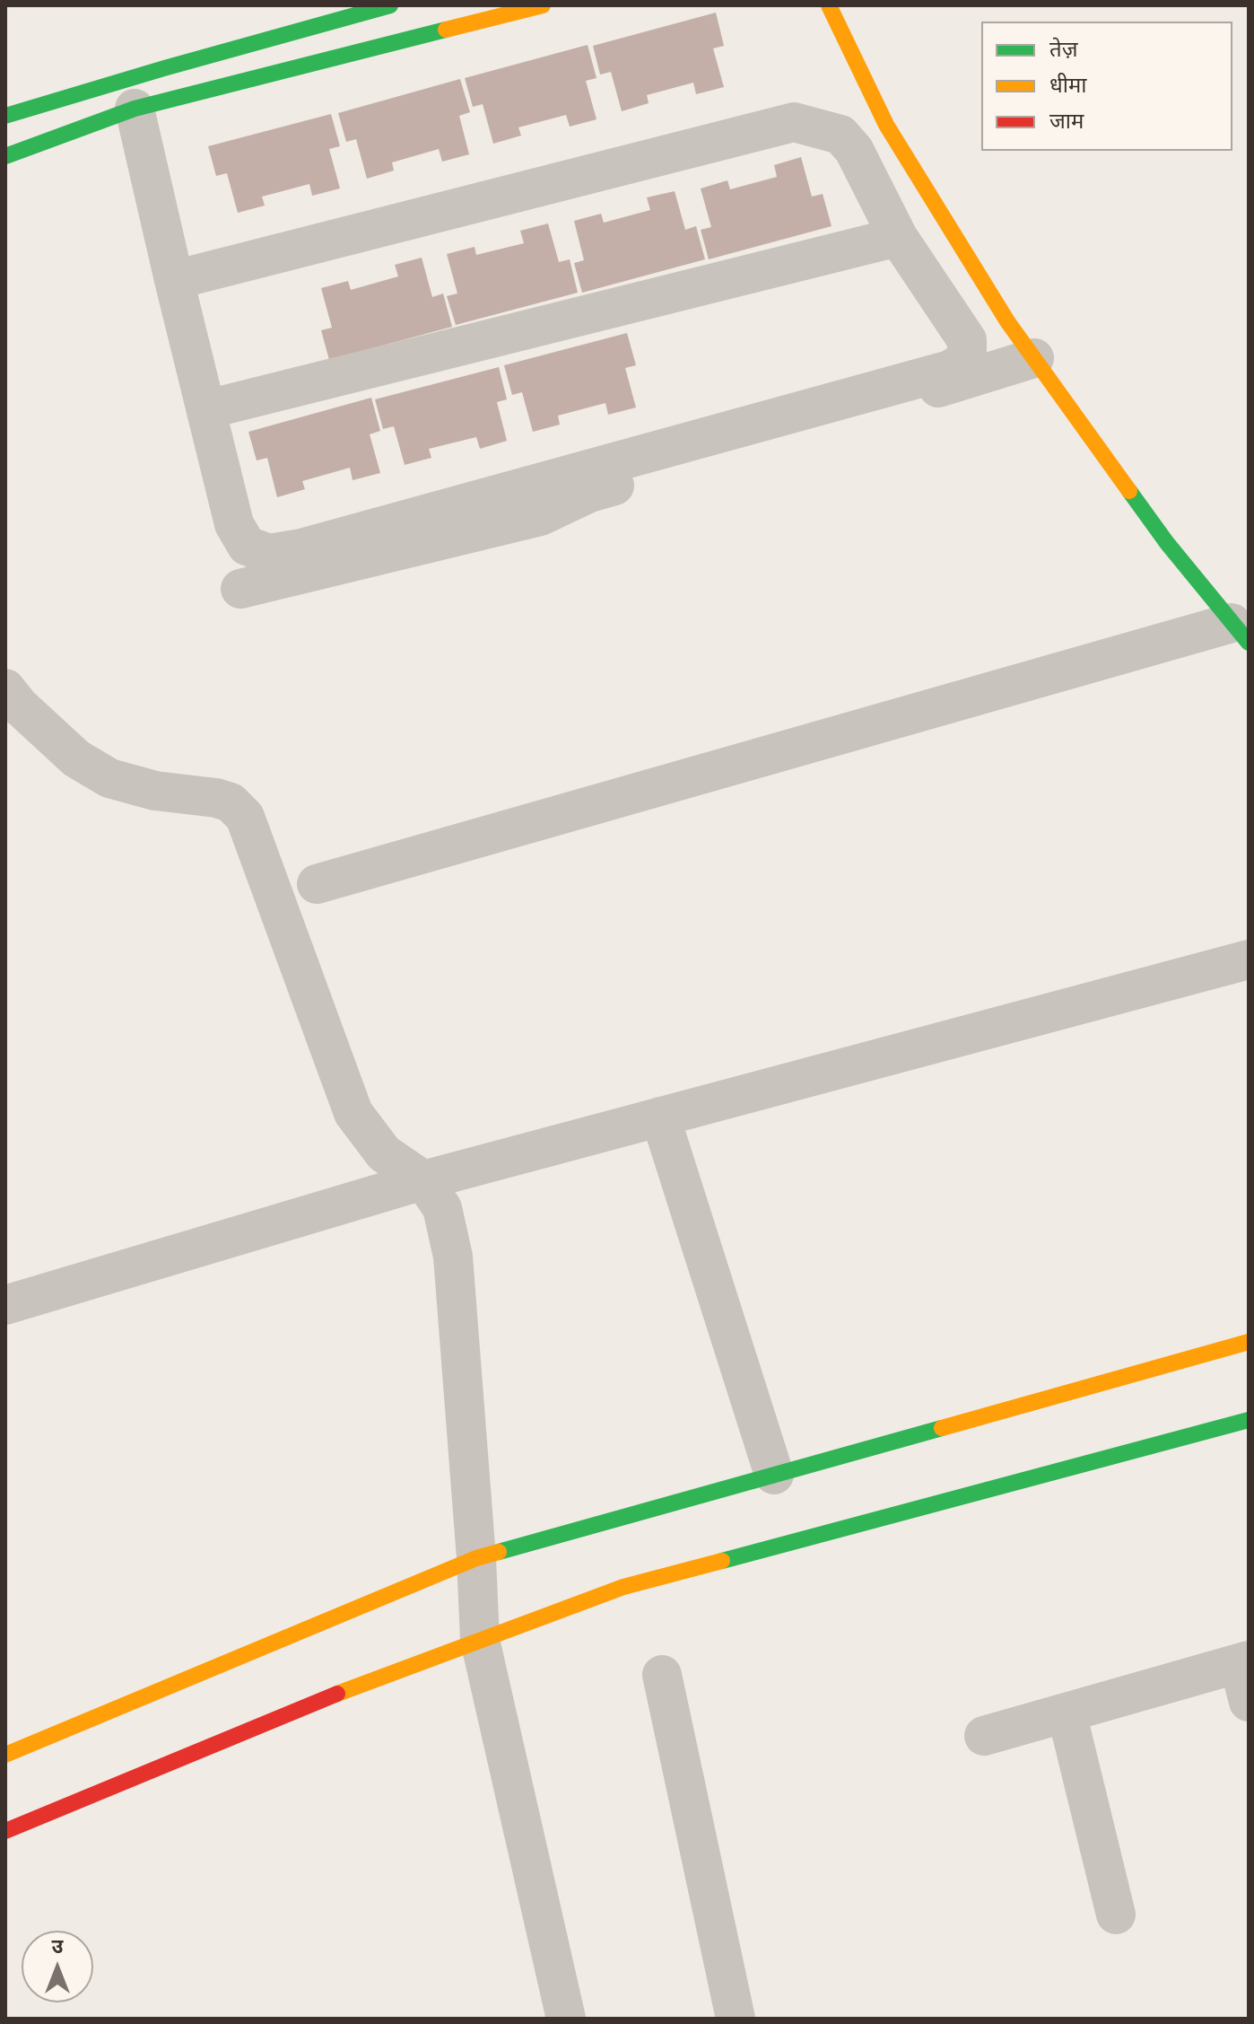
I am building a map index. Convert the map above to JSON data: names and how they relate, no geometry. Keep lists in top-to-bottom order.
{
  "legend": ["तेज़", "धीमा", "जाम"],
  "north": "top"
}
